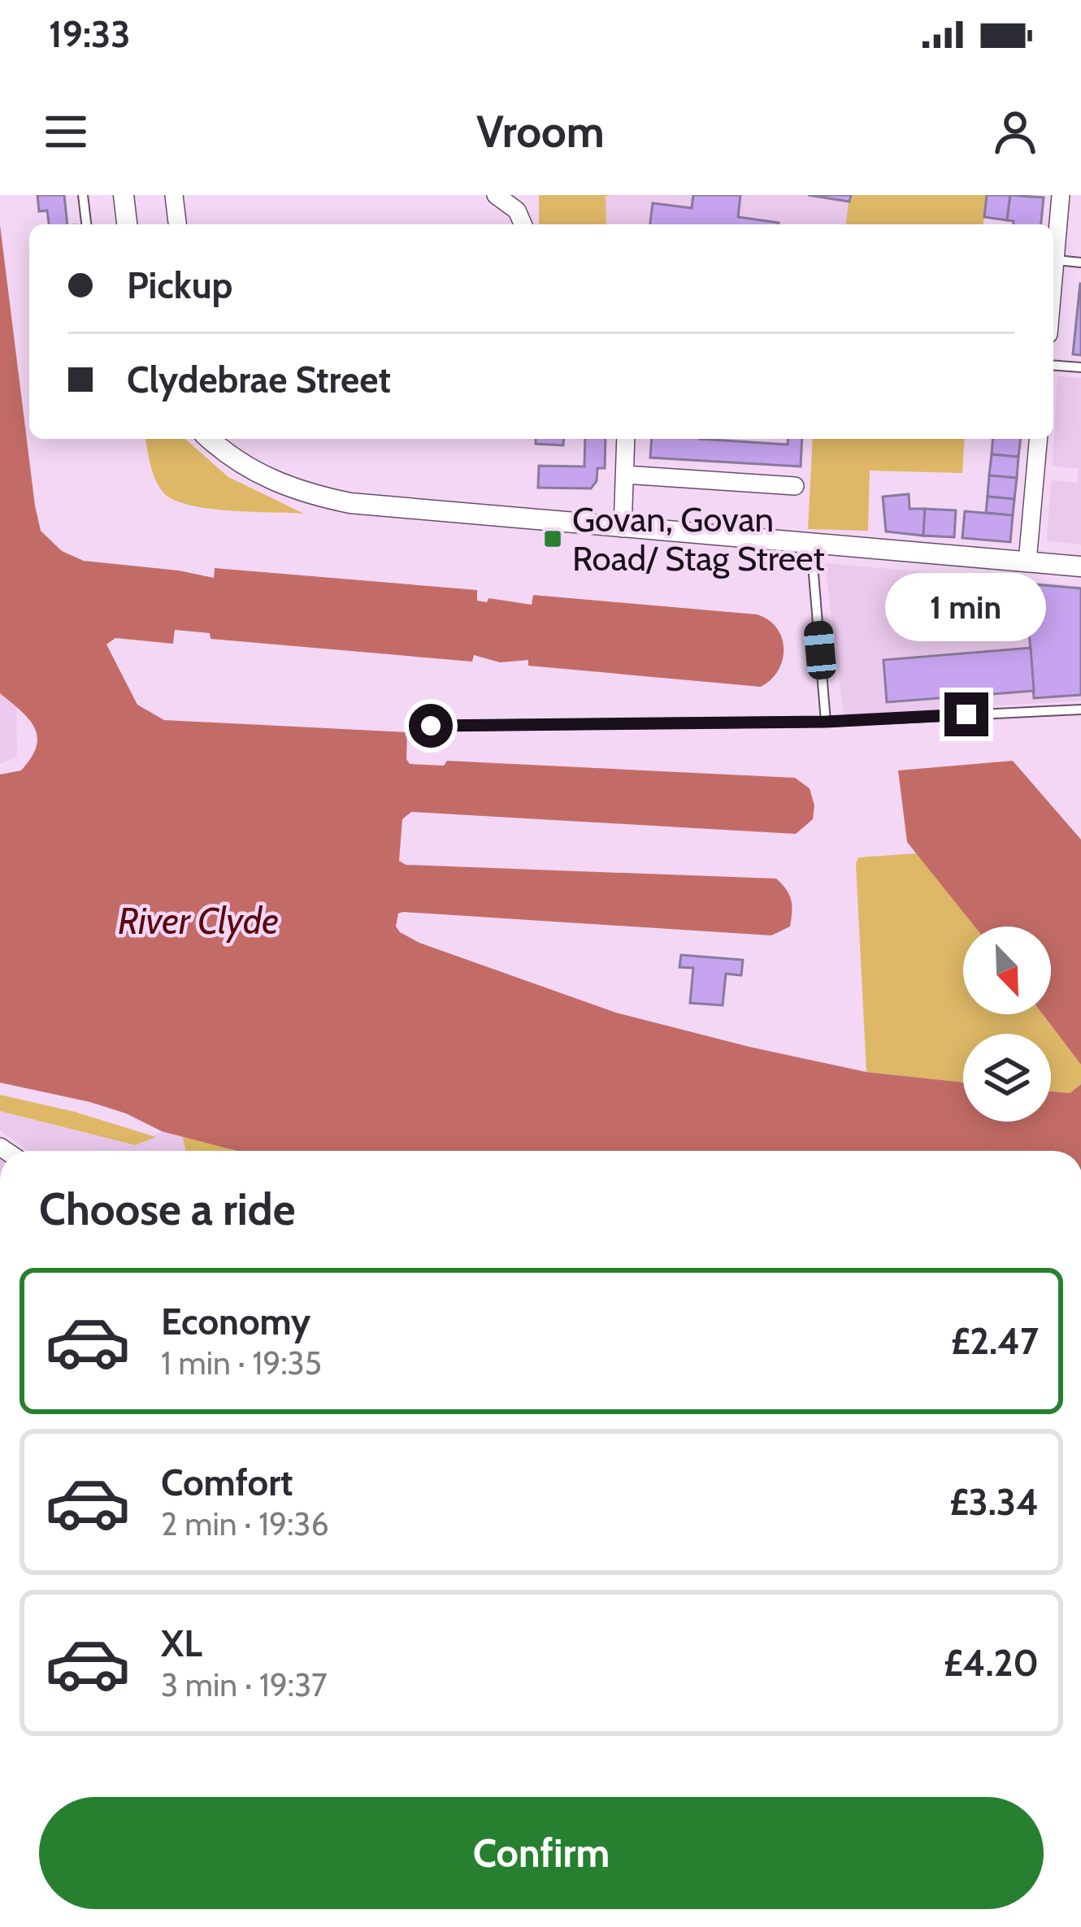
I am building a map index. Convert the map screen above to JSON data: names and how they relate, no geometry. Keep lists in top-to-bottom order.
{
  "water": ["River Clyde"],
  "places": {
    "transit": ["Govan, Govan Road/ Stag Street"]
  },
  "north": "bottom right",
  "page": {
    "status": "19:33",
    "header": "Vroom",
    "banner": ["Pickup", "Clydebrae Street"],
    "bubble": "1 min",
    "heading": "Choose a ride",
    "list": [
      {
        "name": "Economy",
        "note": "1 min · 19:35",
        "value": "£2.47"
      },
      {
        "name": "Comfort",
        "note": "2 min · 19:36",
        "value": "£3.34"
      },
      {
        "name": "XL",
        "note": "3 min · 19:37",
        "value": "£4.20"
      }
    ],
    "buttons": "Confirm"
  }
}
